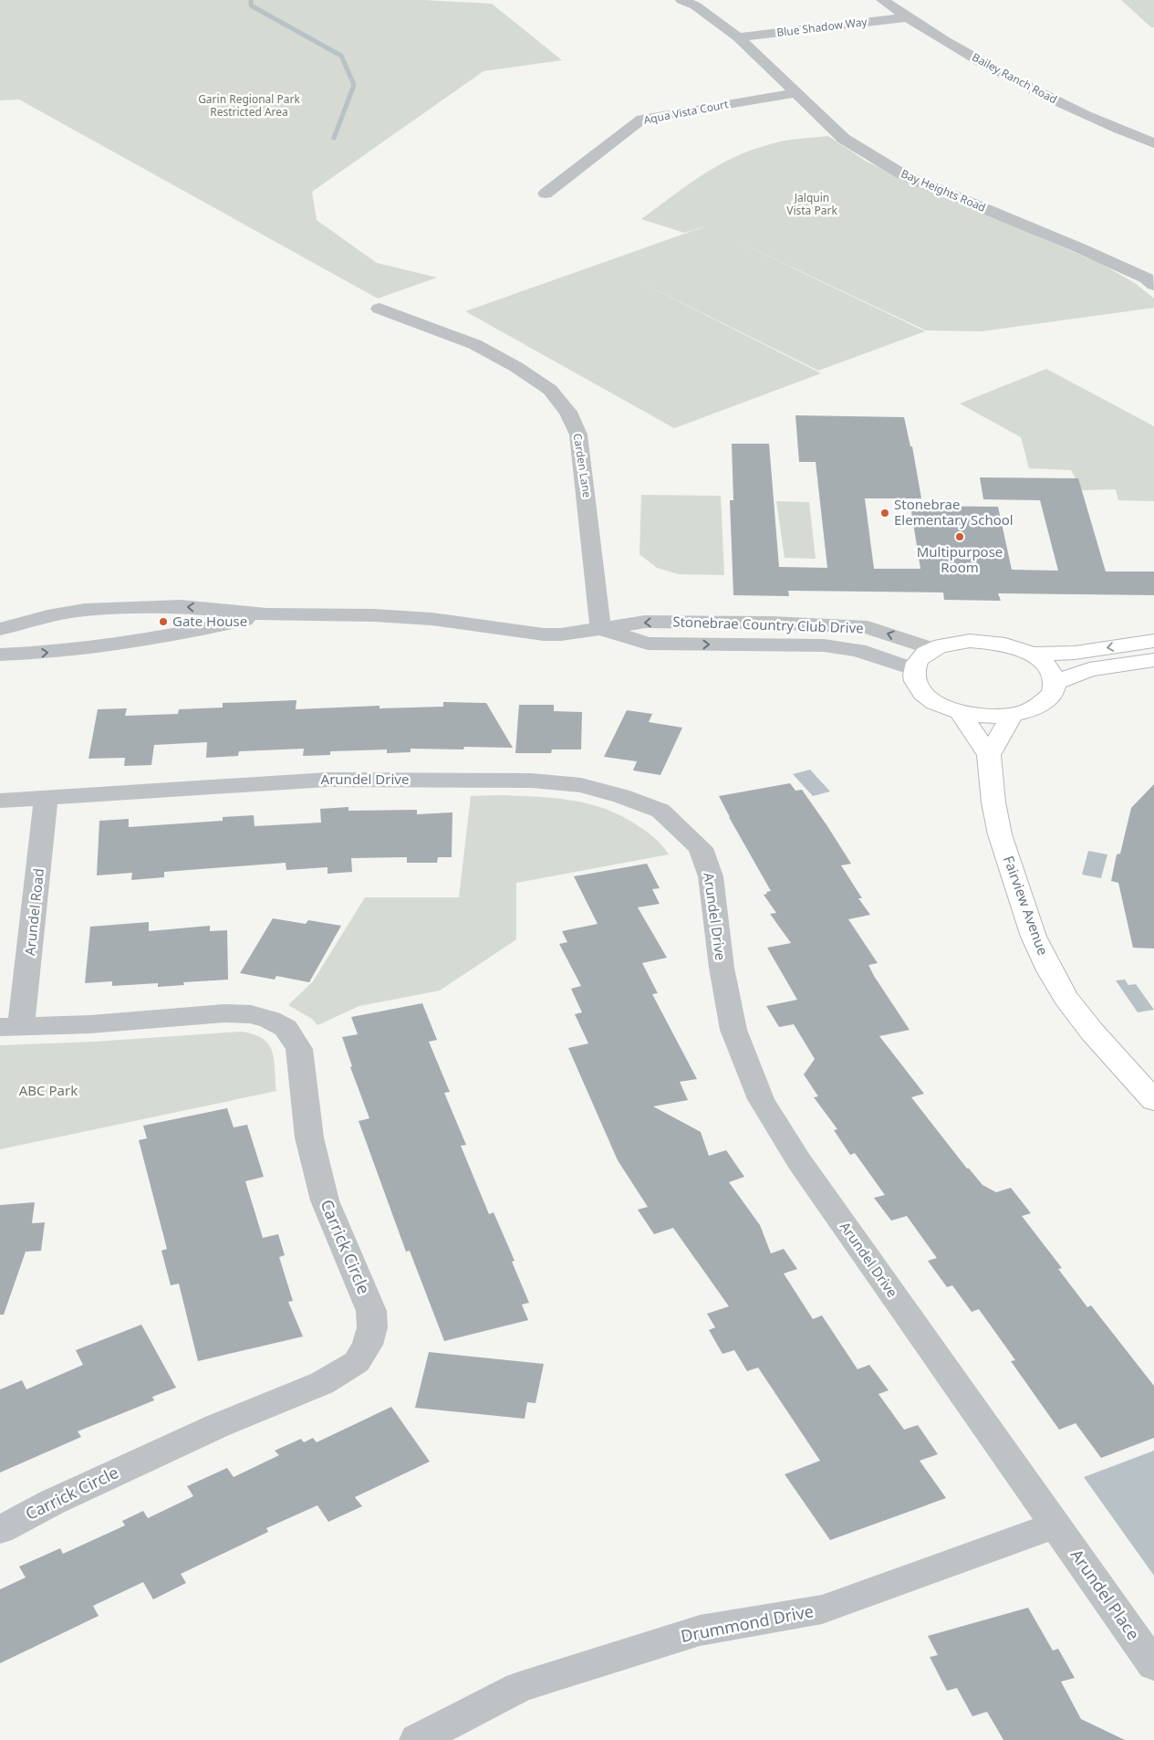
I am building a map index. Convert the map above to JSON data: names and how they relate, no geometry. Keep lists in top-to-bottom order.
{
  "streets": {
    "main road": ["Fairview Avenue"],
    "street": [
      "Blue Shadow Way",
      "Bailey Ranch Road",
      "Aqua Vista Court",
      "Bay Heights Road",
      "Carden Lane",
      "Stonebrae Country Club Drive",
      "Arundel Drive",
      "Arundel Road",
      "Carrick Circle",
      "Arundel Place",
      "Drummond Drive"
    ]
  },
  "crossings": [
    ["Blue Shadow Way", "Bailey Ranch Road"],
    ["Blue Shadow Way", "Bay Heights Road"],
    ["Aqua Vista Court", "Bay Heights Road"],
    ["Carden Lane", "Stonebrae Country Club Drive"],
    ["Arundel Drive", "Arundel Road"],
    ["Arundel Drive", "Arundel Place"],
    ["Arundel Drive", "Drummond Drive"],
    ["Arundel Road", "Carrick Circle"],
    ["Arundel Place", "Drummond Drive"]
  ],
  "parks": ["Garin Regional Park Restricted Area", "Jalquin Vista Park", "ABC Park"],
  "places": ["Stonebrae Elementary School", "Multipurpose Room", "Gate House"]
}
